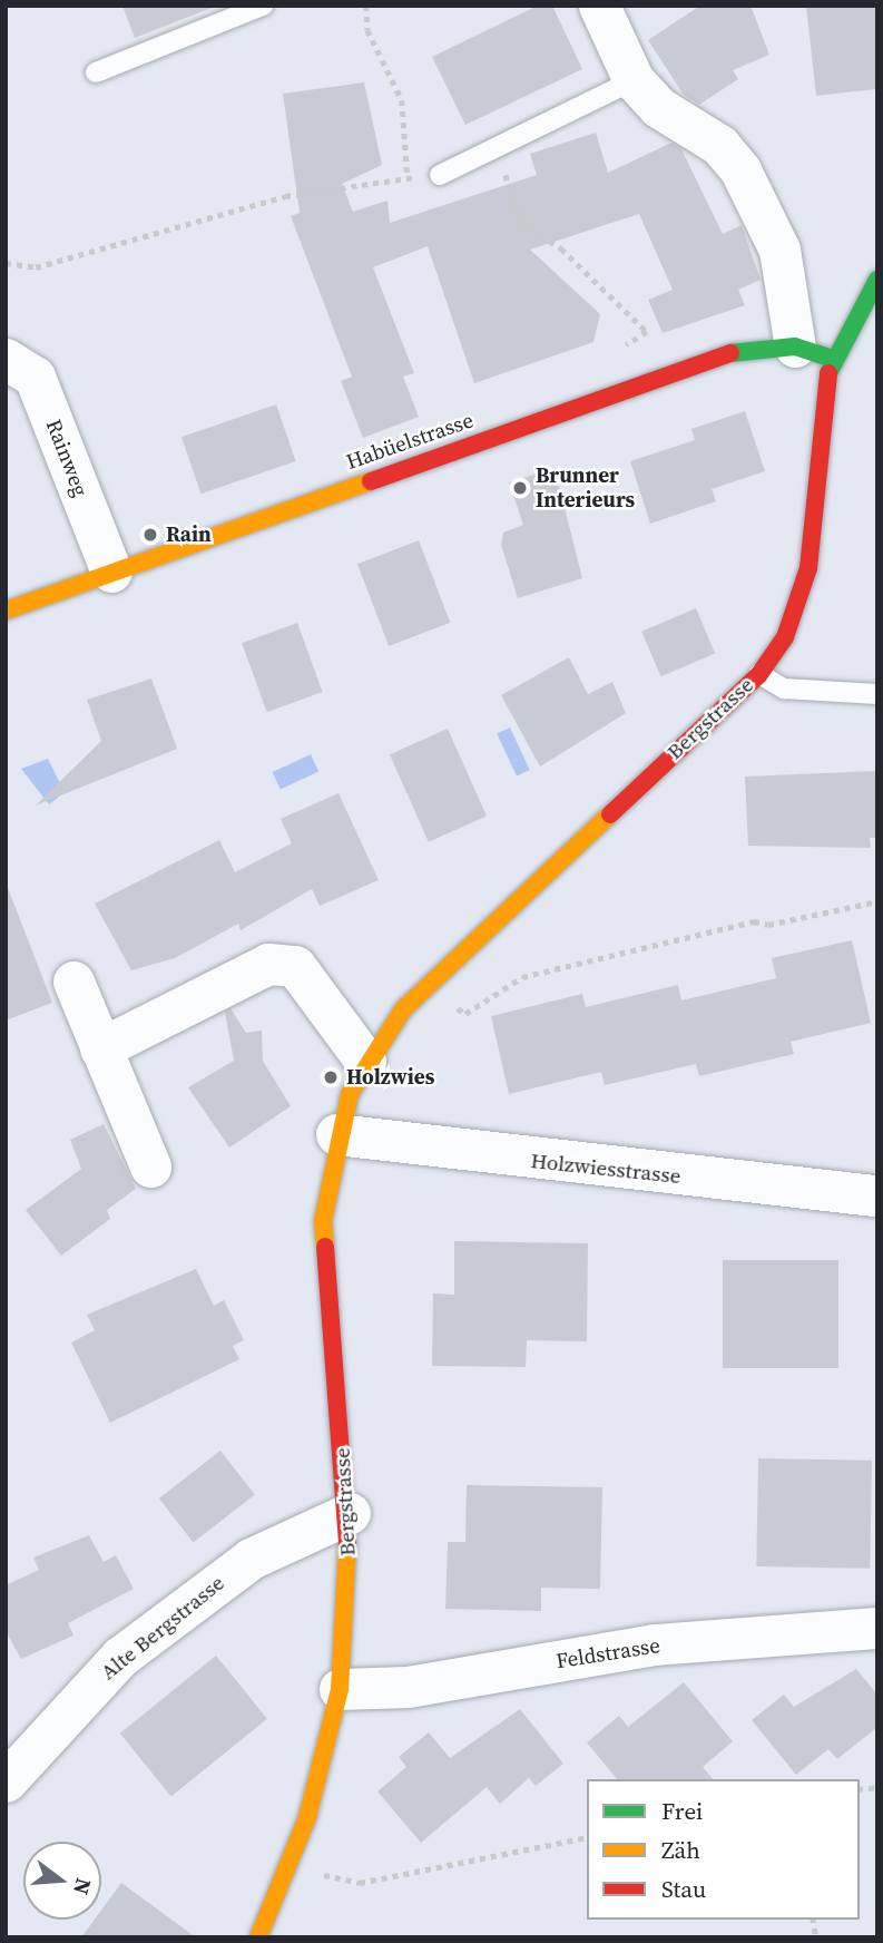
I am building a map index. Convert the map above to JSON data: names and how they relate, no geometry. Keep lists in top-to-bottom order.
{
  "streets": {
    "street": [
      "Habüelstrasse",
      "Rainweg",
      "Bergstrasse",
      "Holzwiesstrasse",
      "Alte Bergstrasse",
      "Feldstrasse"
    ]
  },
  "crossings": [
    ["Habüelstrasse", "Rainweg"],
    ["Habüelstrasse", "Bergstrasse"],
    ["Bergstrasse", "Holzwiesstrasse"],
    ["Bergstrasse", "Alte Bergstrasse"],
    ["Bergstrasse", "Feldstrasse"]
  ],
  "places": ["Brunner Interieurs", "Rain", "Holzwies"],
  "legend": ["Frei", "Zäh", "Stau"],
  "north": "right"
}
